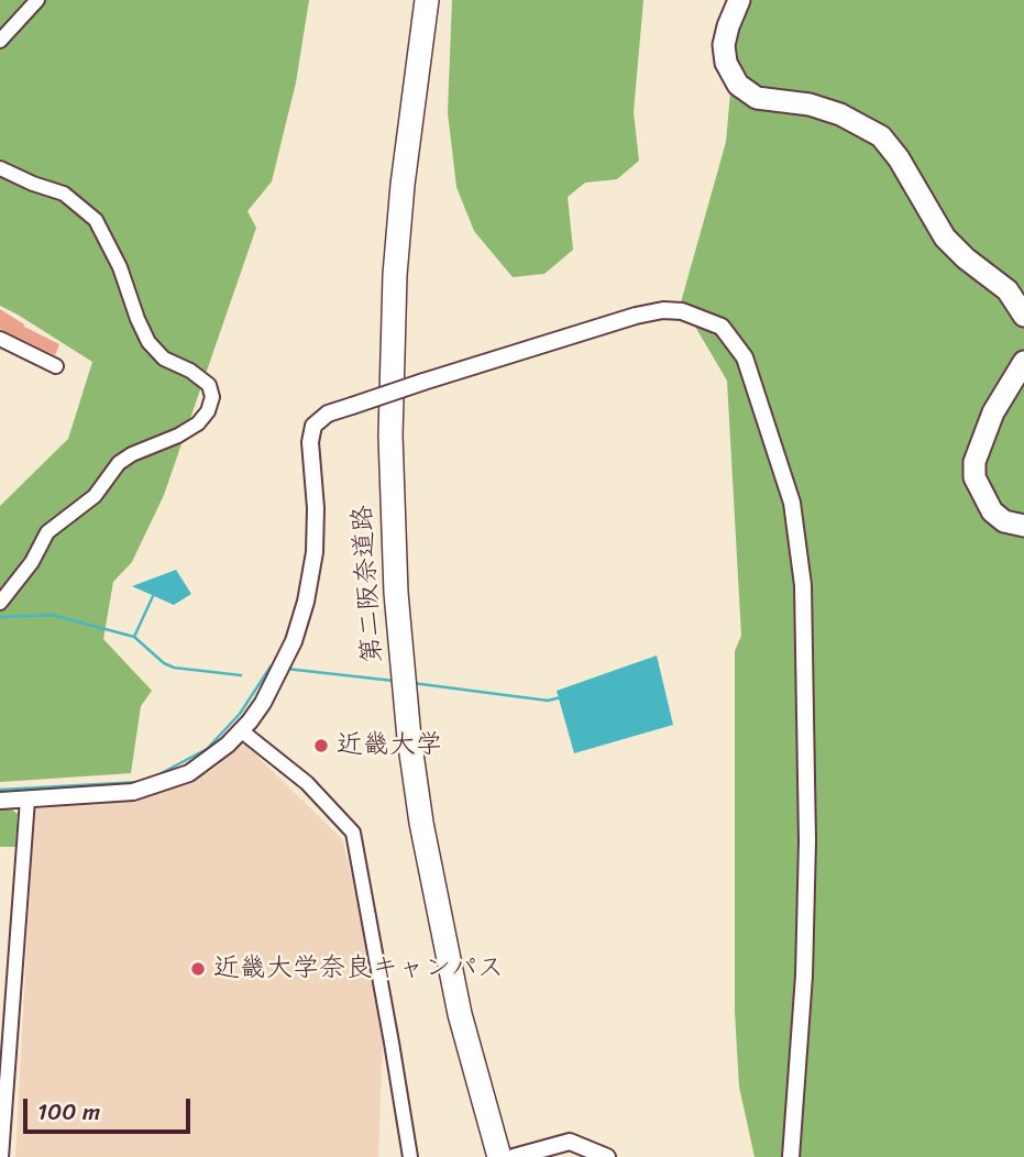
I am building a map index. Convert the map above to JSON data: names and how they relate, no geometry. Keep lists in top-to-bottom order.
{
  "streets": {
    "highway": ["第二阪奈道路"]
  },
  "places": ["近畿大学", "近畿大学奈良キャンパス"],
  "scale_bar": "100 m"
}
